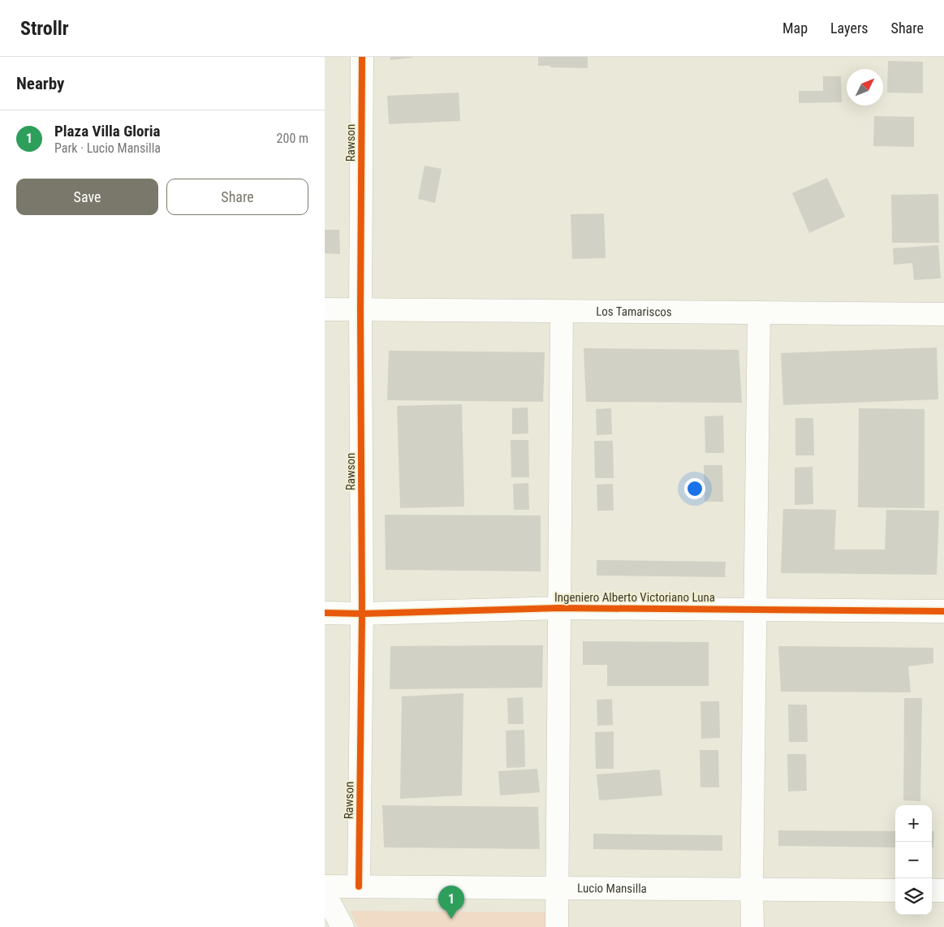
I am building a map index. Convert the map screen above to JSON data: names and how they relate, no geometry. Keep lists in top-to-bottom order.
{
  "streets": {
    "street": [
      "Rawson",
      "Los Tamariscos",
      "Ingeniero Alberto Victoriano Luna",
      "Lucio Mansilla"
    ]
  },
  "crossings": [
    ["Rawson", "Los Tamariscos"],
    ["Rawson", "Ingeniero Alberto Victoriano Luna"],
    ["Rawson", "Lucio Mansilla"]
  ],
  "north": "top right",
  "page": {
    "header": "Strollr",
    "nav": ["Map", "Layers", "Share"],
    "heading": "Nearby",
    "list": [
      {
        "mark": "1",
        "name": "Plaza Villa Gloria",
        "note": "Park · Lucio Mansilla",
        "value": "200 m"
      }
    ],
    "buttons": ["Save", "Share"],
    "map_buttons": ["+", "−"],
    "pins": "1"
  }
}
